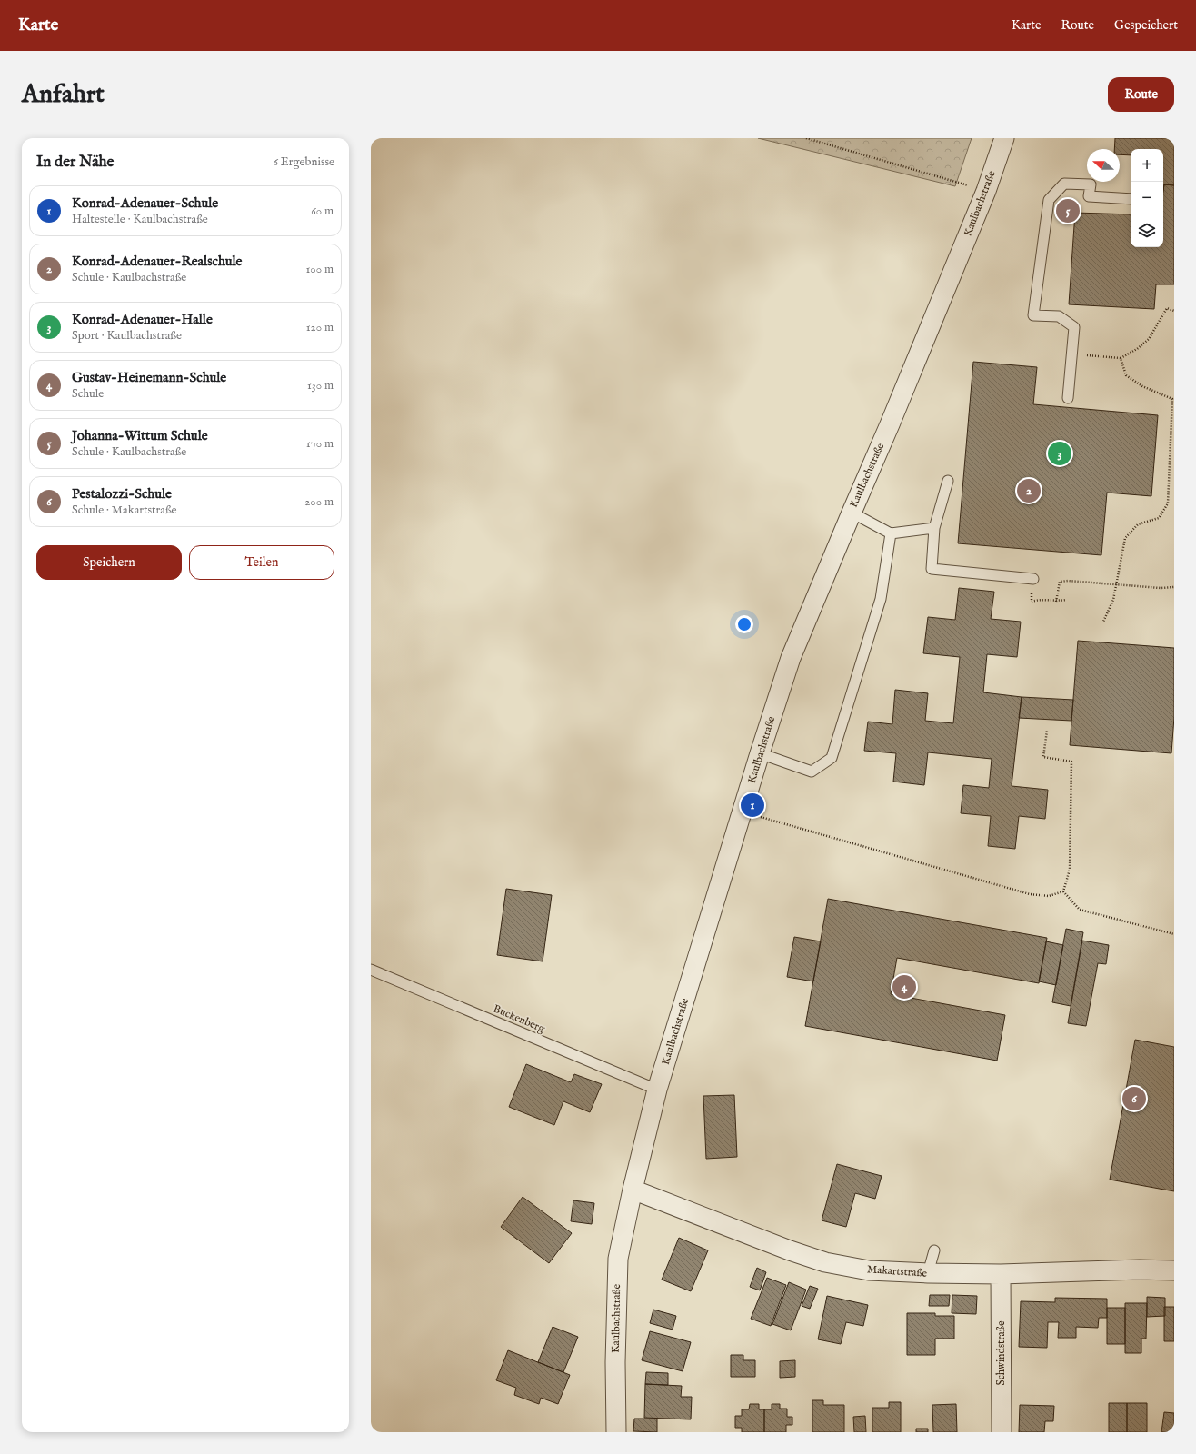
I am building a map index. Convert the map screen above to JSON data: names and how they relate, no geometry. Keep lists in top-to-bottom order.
{
  "streets": {
    "street": ["Kaulbachstraße", "Makartstraße", "Schwindstraße"],
    "lane": ["Buckenberg"]
  },
  "crossings": [
    ["Kaulbachstraße", "Buckenberg"],
    ["Kaulbachstraße", "Makartstraße"],
    ["Makartstraße", "Schwindstraße"]
  ],
  "north": "left",
  "page": {
    "header": "Karte",
    "nav": ["Karte", "Route", "Gespeichert"],
    "buttons": [
      "Route",
      ["Speichern", "Teilen"]
    ],
    "title": "Anfahrt",
    "heading": ["In der Nähe", "6 Ergebnisse"],
    "map_buttons": ["+", "−"],
    "list": [
      {
        "mark": "1",
        "name": "Konrad-Adenauer-Schule",
        "note": "Haltestelle · Kaulbachstraße",
        "value": "60 m"
      },
      {
        "mark": "2",
        "name": "Konrad-Adenauer-Realschule",
        "note": "Schule · Kaulbachstraße",
        "value": "100 m"
      },
      {
        "mark": "3",
        "name": "Konrad-Adenauer-Halle",
        "note": "Sport · Kaulbachstraße",
        "value": "120 m"
      },
      {
        "mark": "4",
        "name": "Gustav-Heinemann-Schule",
        "note": "Schule",
        "value": "130 m"
      },
      {
        "mark": "5",
        "name": "Johanna-Wittum Schule",
        "note": "Schule · Kaulbachstraße",
        "value": "170 m"
      },
      {
        "mark": "6",
        "name": "Pestalozzi-Schule",
        "note": "Schule · Makartstraße",
        "value": "200 m"
      }
    ],
    "pins": [
      "5",
      "3",
      "2",
      "1",
      "4",
      "6"
    ]
  }
}
